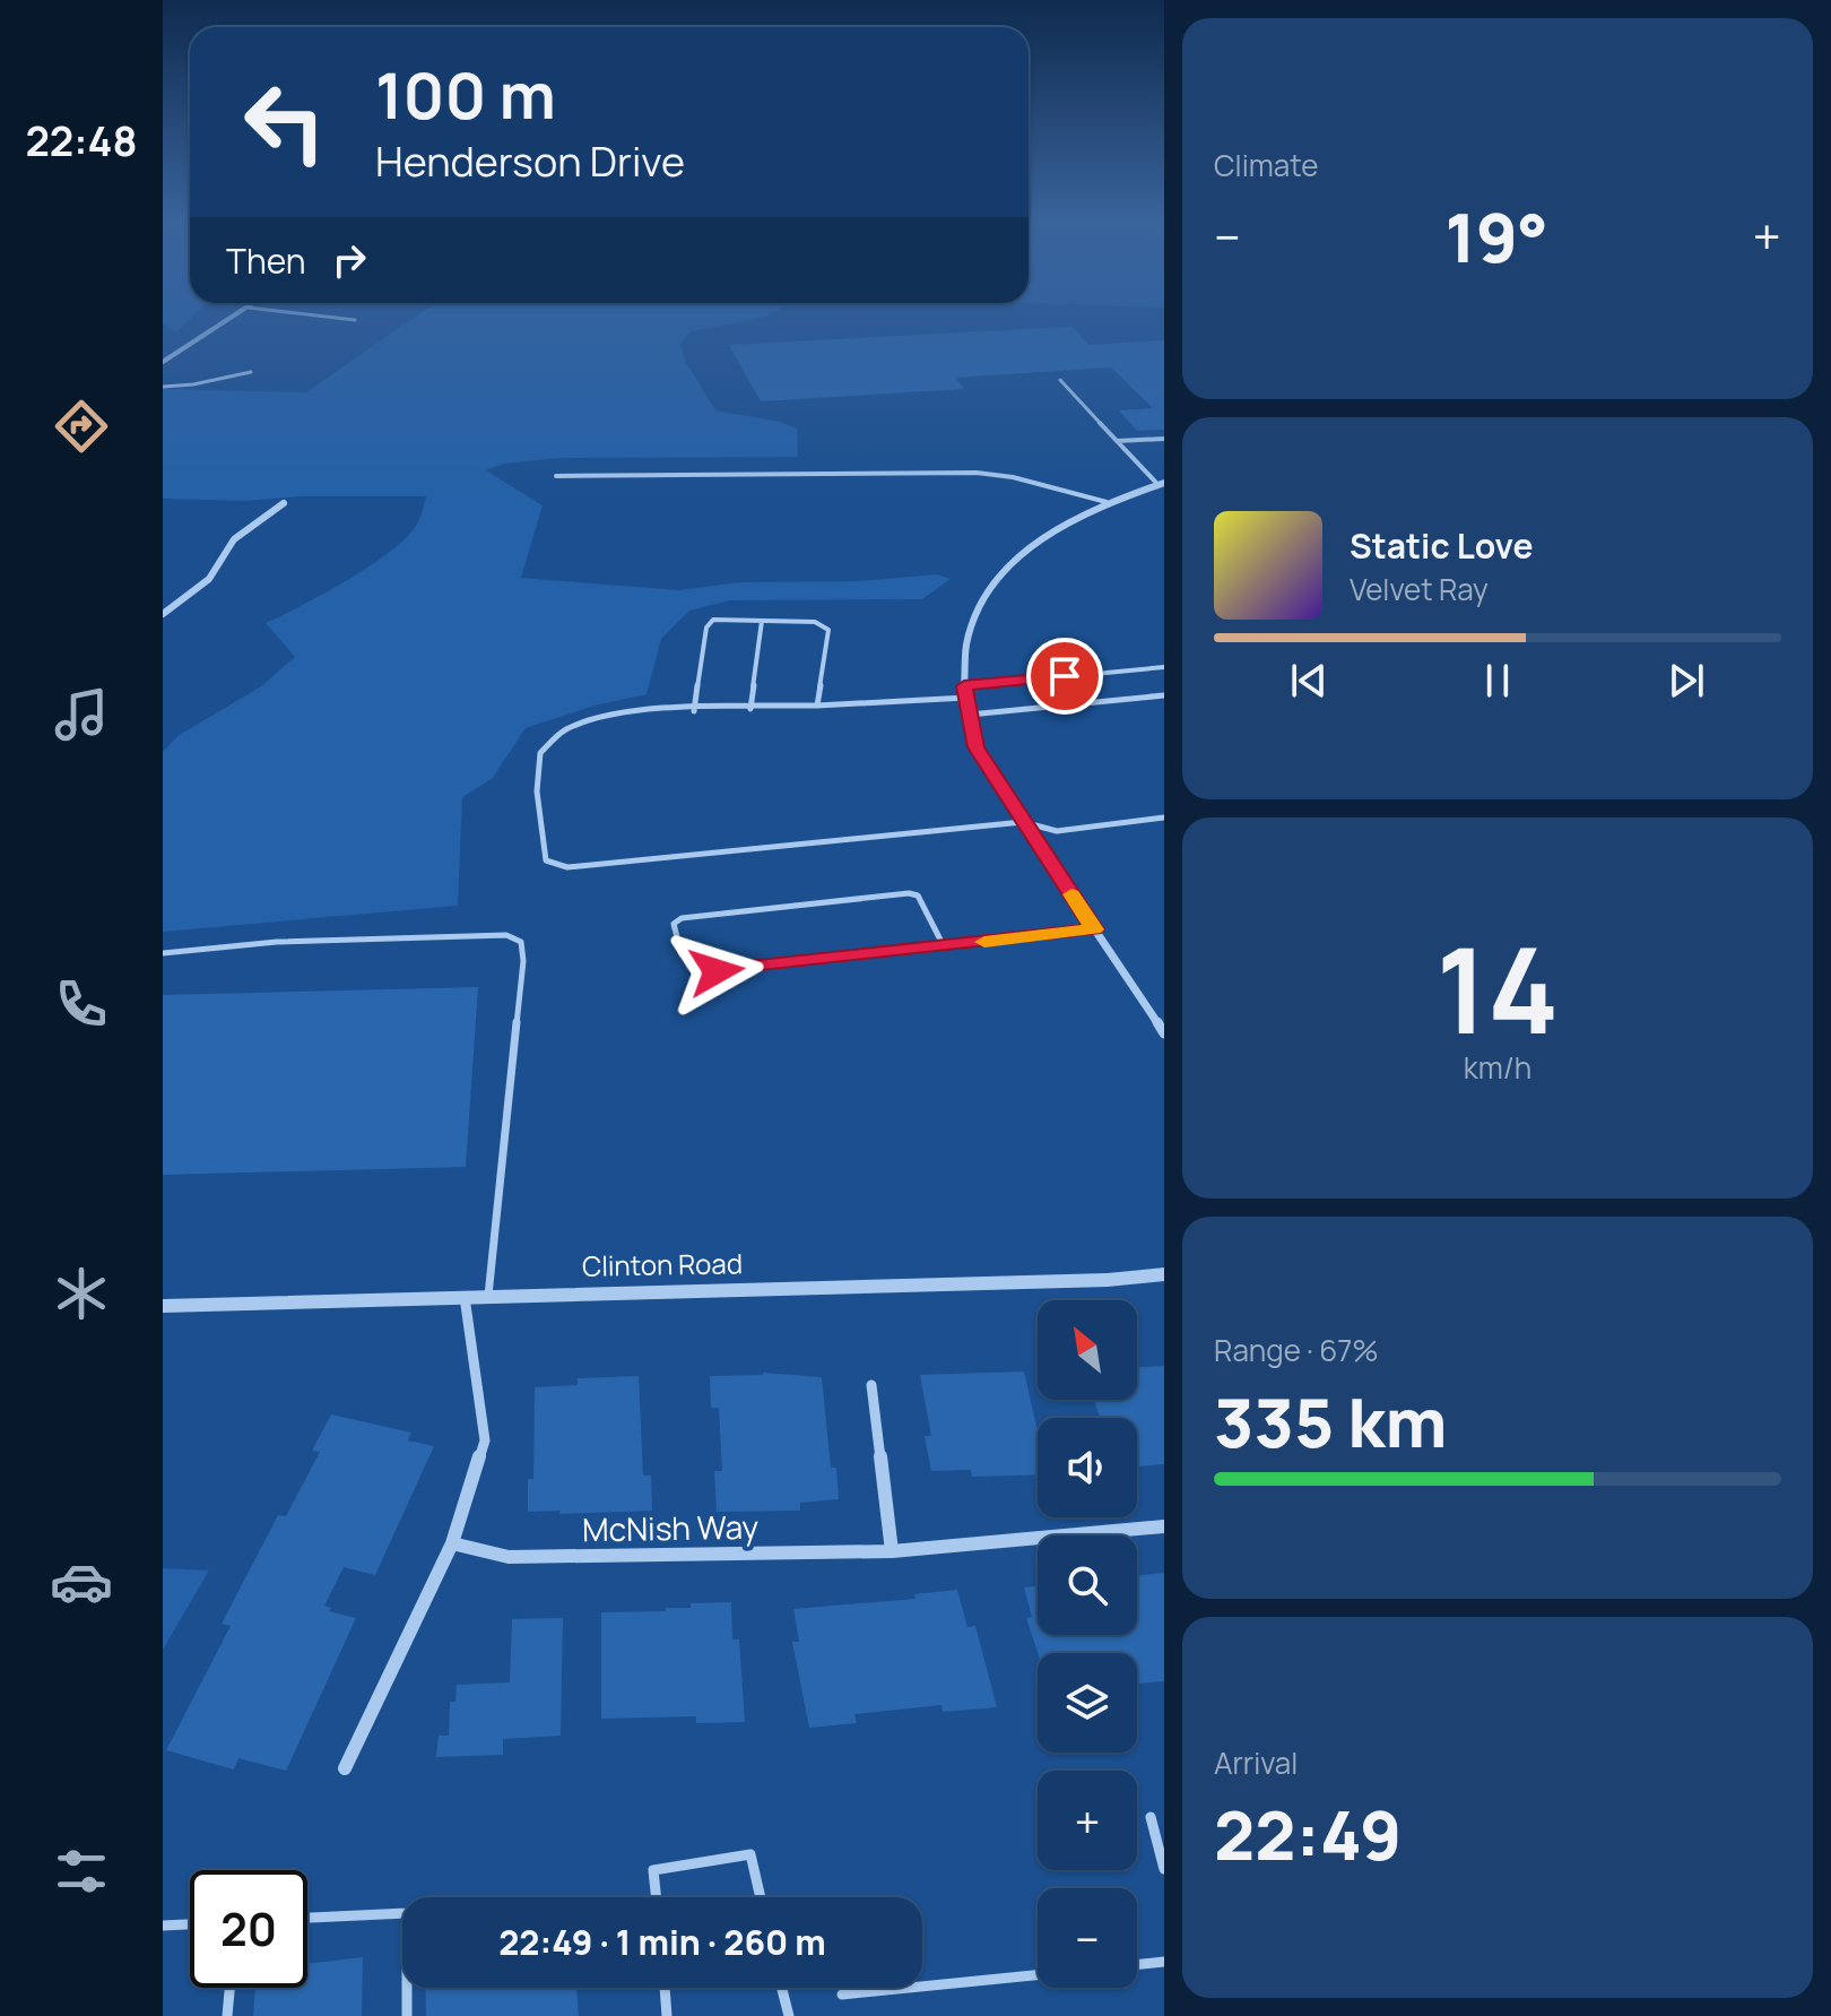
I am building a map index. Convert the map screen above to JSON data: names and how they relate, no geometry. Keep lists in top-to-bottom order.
{
  "streets": {
    "street": ["Clinton Road", "McNish Way"]
  },
  "north": "top left",
  "page": {
    "tabs": "22:48",
    "tile": [
      "Climate",
      ["14", "km/h"],
      ["Range · 67%", "335 km"],
      ["Arrival", "22:49"]
    ],
    "turn": ["100 m", "Henderson Drive"],
    "heat": ["−", "19°", "+"],
    "then": "Then",
    "song": ["Static Love", "Velvet Ray"],
    "map_buttons": ["+", "−"],
    "limit": "20",
    "trip": "22:49 · 1 min · 260 m"
  }
}
